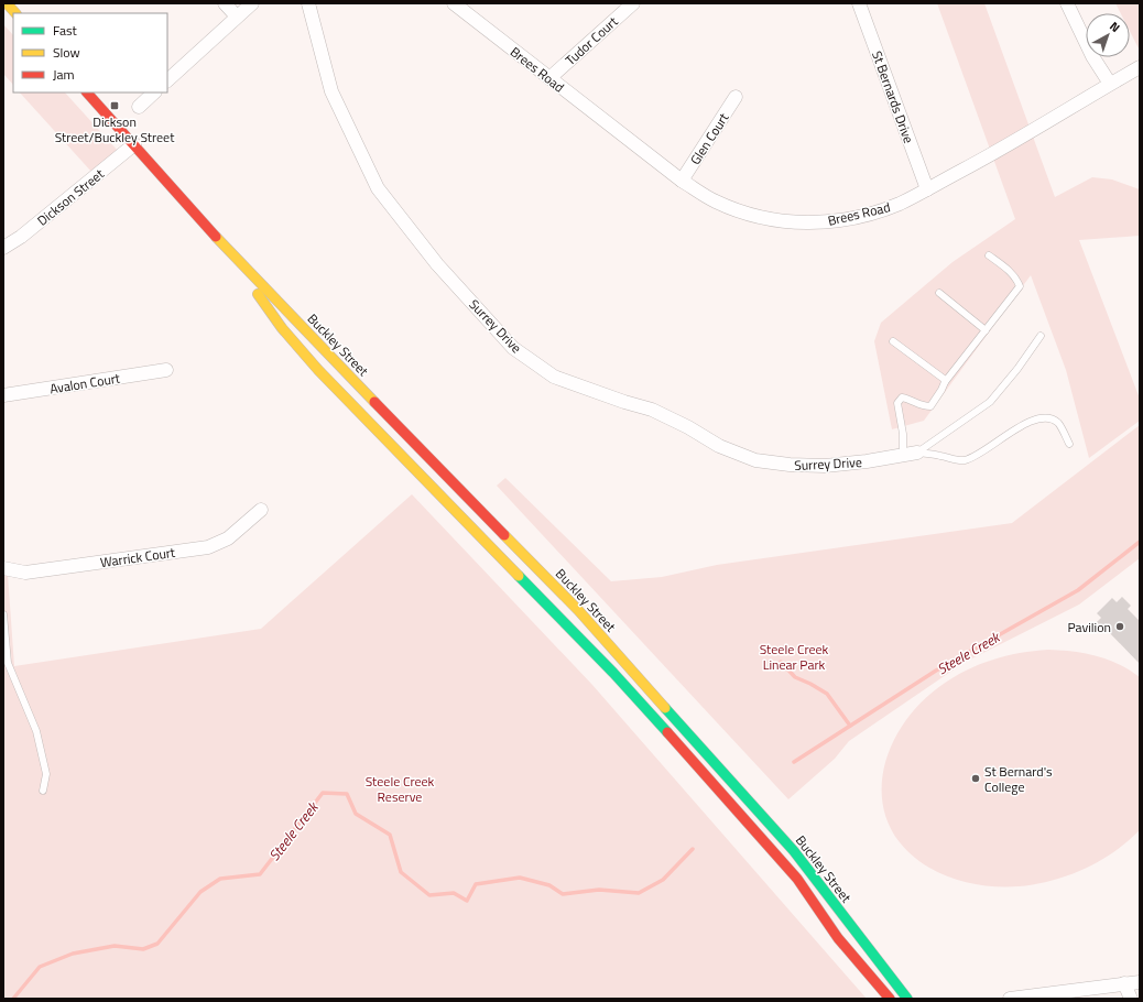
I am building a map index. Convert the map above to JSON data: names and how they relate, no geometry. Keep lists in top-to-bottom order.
{
  "streets": {
    "main road": ["Buckley Street"],
    "street": [
      "Tudor Court",
      "Brees Road",
      "St Bernards Drive",
      "Glen Court",
      "Dickson Street",
      "Surrey Drive",
      "Avalon Court",
      "Warrick Court"
    ]
  },
  "crossings": [
    ["Tudor Court", "Brees Road"],
    ["Brees Road", "St Bernards Drive"],
    ["Brees Road", "Glen Court"],
    ["Dickson Street", "Buckley Street"]
  ],
  "water": ["Steele Creek"],
  "parks": ["Steele Creek Linear Park", "Steele Creek Reserve"],
  "places": {
    "transit": ["Dickson Street/Buckley Street"],
    "other": ["Pavilion", "St Bernard's College"]
  },
  "legend": ["Fast", "Slow", "Jam"],
  "north": "top right"
}
